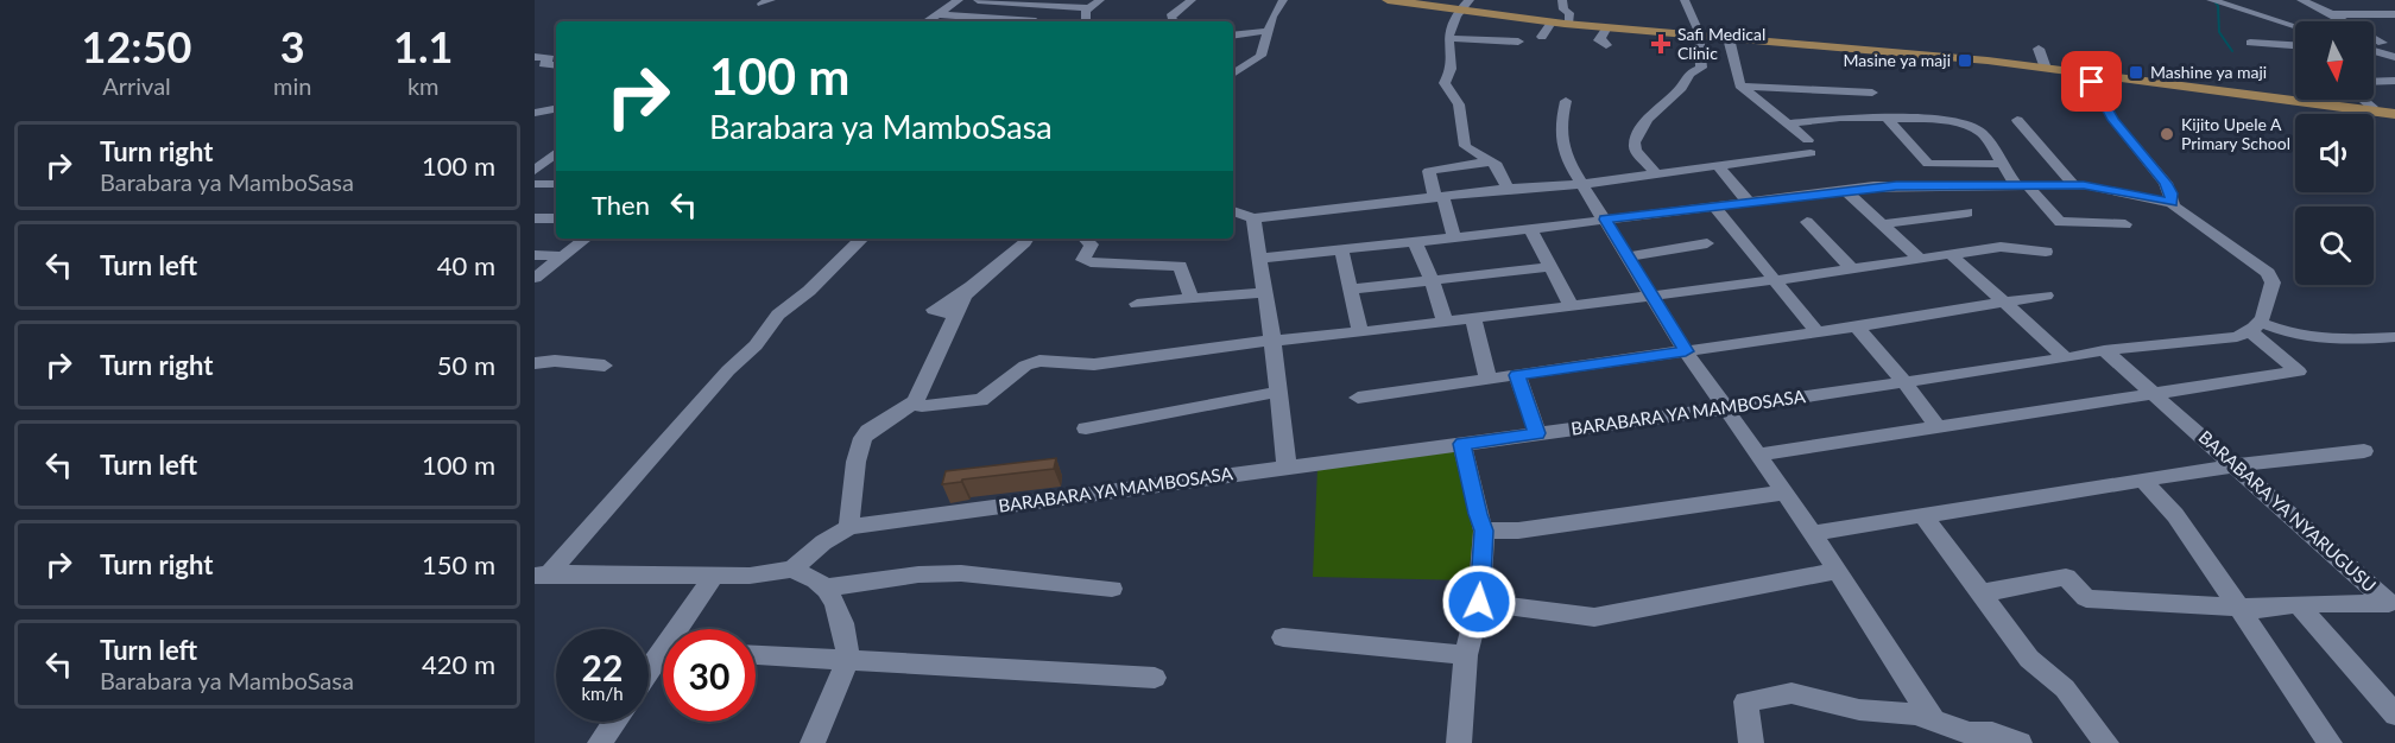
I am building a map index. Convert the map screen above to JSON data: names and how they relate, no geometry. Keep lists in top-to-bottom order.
{
  "streets": {
    "street": ["BARABARA YA MAMBOSASA", "BARABARA YA NYARUGUSU"]
  },
  "crossings": [
    ["BARABARA YA MAMBOSASA", "BARABARA YA NYARUGUSU"]
  ],
  "places": {
    "health": ["Safi Medical Clinic"],
    "transit": ["Masine ya maji", "Mashine ya maji"],
    "other": ["Kijito Upele A Primary School"]
  },
  "north": "bottom",
  "page": {
    "eta": [
      "12:50",
      "Arrival",
      "3",
      "min",
      "1.1",
      "km"
    ],
    "turn": ["100 m", "Barabara ya MamboSasa"],
    "list": [
      {
        "name": "Turn right",
        "note": "Barabara ya MamboSasa",
        "value": "100 m"
      },
      {
        "name": "Turn left",
        "value": "40 m"
      },
      {
        "name": "Turn right",
        "value": "50 m"
      },
      {
        "name": "Turn left",
        "value": "100 m"
      },
      {
        "name": "Turn right",
        "value": "150 m"
      },
      {
        "name": "Turn left",
        "note": "Barabara ya MamboSasa",
        "value": "420 m"
      }
    ],
    "then": "Then",
    "speed": "22 km/h",
    "limit": "30"
  }
}
